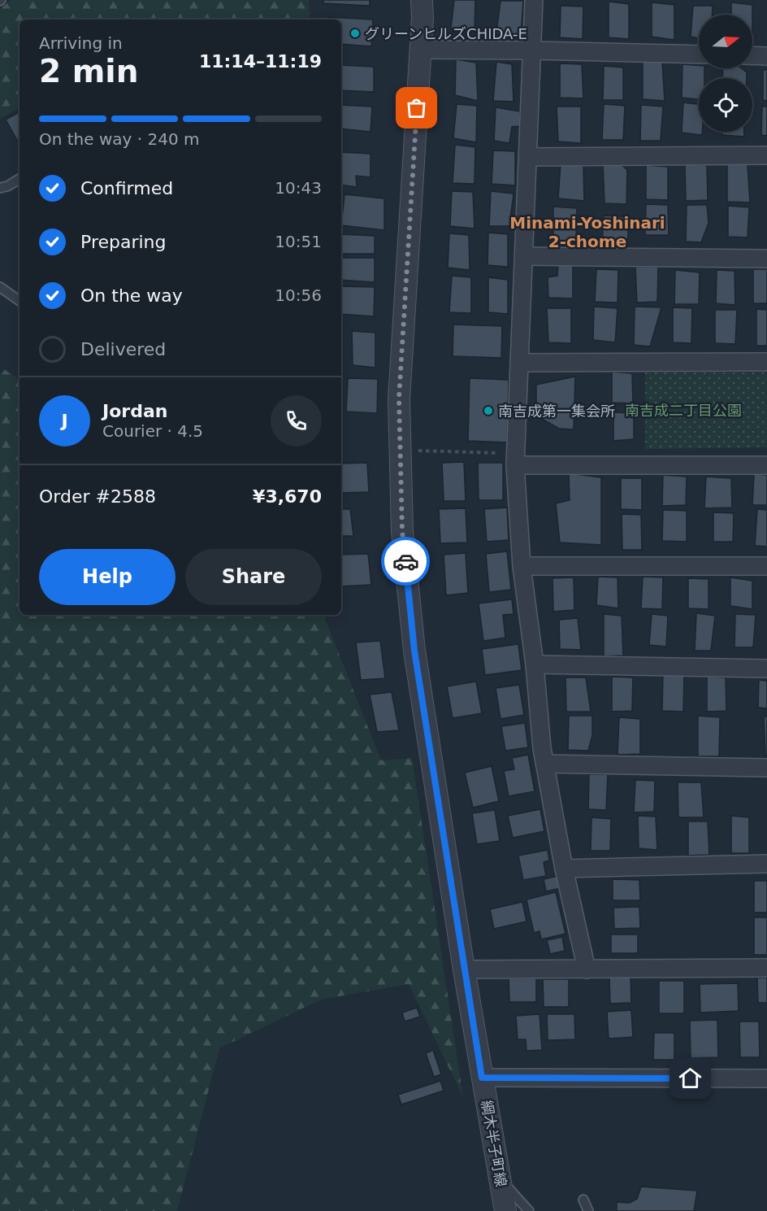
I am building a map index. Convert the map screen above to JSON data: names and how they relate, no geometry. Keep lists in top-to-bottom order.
{
  "streets": {
    "street": ["綱木半子町線"]
  },
  "districts": ["Minami-Yoshinari 2-chome"],
  "parks": ["南吉成二丁目公園"],
  "places": ["グリーンヒルズCHIDA-E", "南吉成第一集会所"],
  "north": "right",
  "page": {
    "heading": ["2 min", "Arriving in", "11:14–11:19"],
    "panel": [
      "Jordan",
      "Courier · 4.5",
      "Order #2588",
      "¥3,670"
    ],
    "bar": "On the way · 240 m",
    "list": [
      ["Confirmed", "10:43"],
      ["Preparing", "10:51"],
      ["On the way", "10:56"],
      "Delivered"
    ],
    "round": "J",
    "buttons": ["Help", "Share"]
  }
}
